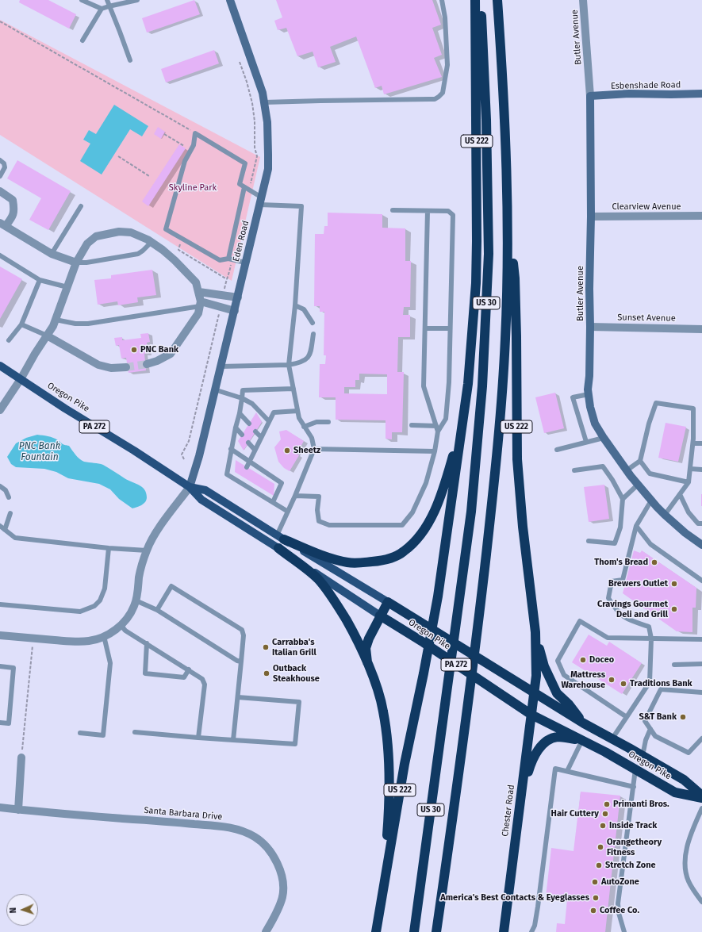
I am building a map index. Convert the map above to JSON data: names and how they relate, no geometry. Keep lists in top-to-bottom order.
{
  "streets": {
    "highway": [
      "US 222",
      "US 30",
      "Oregon Pike",
      "PA 272",
      "Chester Road"
    ],
    "street": [
      "Butler Avenue",
      "Esbenshade Road",
      "Clearview Avenue",
      "Eden Road",
      "Sunset Avenue",
      "Santa Barbara Drive"
    ]
  },
  "crossings": [
    ["Butler Avenue", "Esbenshade Road"],
    ["Butler Avenue", "Clearview Avenue"],
    ["Butler Avenue", "Sunset Avenue"],
    ["US 222", "US 30"],
    ["US 222", "Oregon Pike"],
    ["US 222", "Chester Road"],
    ["Eden Road", "Oregon Pike"],
    ["Oregon Pike", "Chester Road"]
  ],
  "water": ["PNC Bank Fountain"],
  "parks": ["Skyline Park"],
  "places": [
    "PNC Bank",
    "Sheetz",
    "Thom's Bread",
    "Brewers Outlet",
    "Cravings Gourmet Deli and Grill",
    "Carrabba's Italian Grill",
    "Doceo",
    "Outback Steakhouse",
    "Mattress Warehouse",
    "Traditions Bank",
    "S&T Bank",
    "Primanti Bros.",
    "Hair Cuttery",
    "Inside Track",
    "Orangetheory Fitness",
    "Stretch Zone",
    "AutoZone",
    "America's Best Contacts & Eyeglasses",
    "Coffee Co."
  ],
  "north": "left"
}
